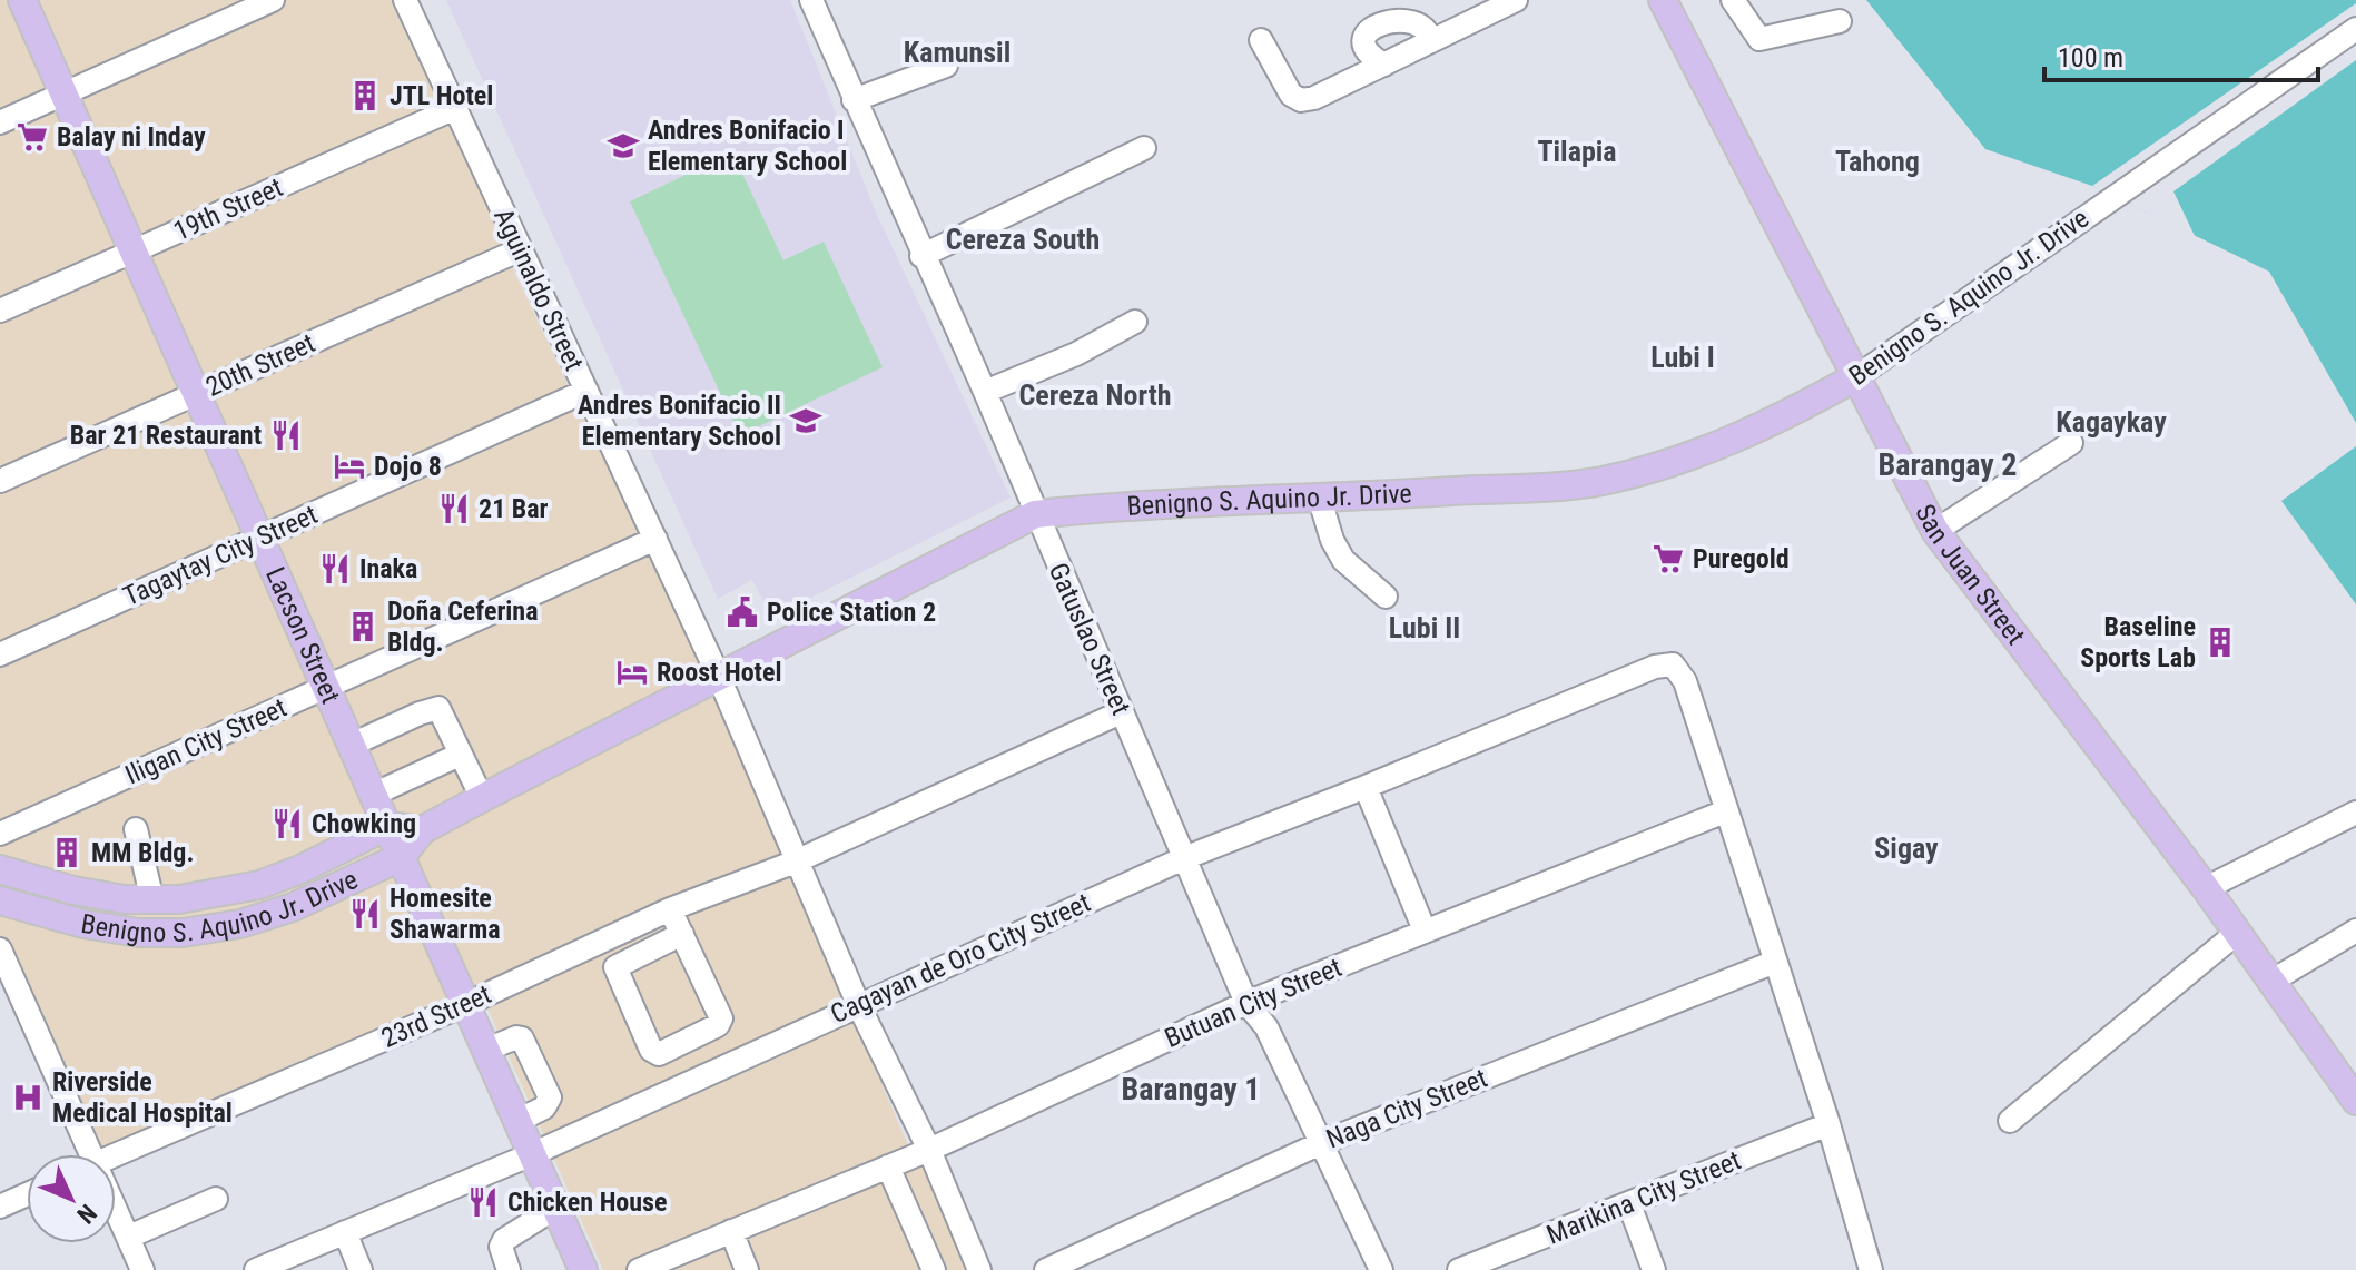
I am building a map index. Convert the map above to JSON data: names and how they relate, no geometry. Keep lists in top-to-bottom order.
{
  "streets": {
    "main road": ["Benigno S. Aquino Jr. Drive", "San Juan Street", "Lacson Street"],
    "street": [
      "19th Street",
      "Aguinaldo Street",
      "20th Street",
      "Tagaytay City Street",
      "Gatuslao Street",
      "Iligan City Street",
      "Cagayan de Oro City Street",
      "Butuan City Street",
      "23rd Street",
      "Naga City Street",
      "Marikina City Street"
    ]
  },
  "crossings": [
    ["19th Street", "Aguinaldo Street"],
    ["19th Street", "Lacson Street"],
    ["Aguinaldo Street", "Benigno S. Aquino Jr. Drive"],
    ["Aguinaldo Street", "20th Street"],
    ["Aguinaldo Street", "Tagaytay City Street"],
    ["Aguinaldo Street", "Iligan City Street"],
    ["Aguinaldo Street", "Cagayan de Oro City Street"],
    ["Aguinaldo Street", "Butuan City Street"],
    ["Aguinaldo Street", "23rd Street"],
    ["Benigno S. Aquino Jr. Drive", "San Juan Street"],
    ["Benigno S. Aquino Jr. Drive", "Lacson Street"],
    ["Benigno S. Aquino Jr. Drive", "Gatuslao Street"],
    ["20th Street", "Lacson Street"],
    ["Tagaytay City Street", "Lacson Street"],
    ["Lacson Street", "Iligan City Street"],
    ["Lacson Street", "Cagayan de Oro City Street"],
    ["Lacson Street", "23rd Street"],
    ["Gatuslao Street", "Cagayan de Oro City Street"],
    ["Gatuslao Street", "Butuan City Street"],
    ["Gatuslao Street", "23rd Street"],
    ["Gatuslao Street", "Naga City Street"],
    ["Cagayan de Oro City Street", "Butuan City Street"]
  ],
  "districts": [
    "Kamunsil",
    "Tilapia",
    "Tahong",
    "Cereza South",
    "Lubi I",
    "Cereza North",
    "Kagaykay",
    "Barangay 2",
    "Lubi II",
    "Sigay",
    "Barangay 1"
  ],
  "places": {
    "building": [
      "JTL Hotel",
      "Doña Ceferina Bldg.",
      "Baseline Sports Lab",
      "MM Bldg."
    ],
    "supermarket": ["Balay ni Inday", "Puregold"],
    "school or university": ["Andres Bonifacio I Elementary School", "Andres Bonifacio II Elementary School"],
    "restaurant": [
      "Bar 21 Restaurant",
      "21 Bar",
      "Inaka",
      "Chowking",
      "Homesite Shawarma",
      "Chicken House"
    ],
    "hotel": ["Dojo 8", "Roost Hotel"],
    "public building": ["Police Station 2"],
    "hospital": ["Riverside Medical Hospital"]
  },
  "scale_bar": "100 m",
  "north": "bottom right"
}
